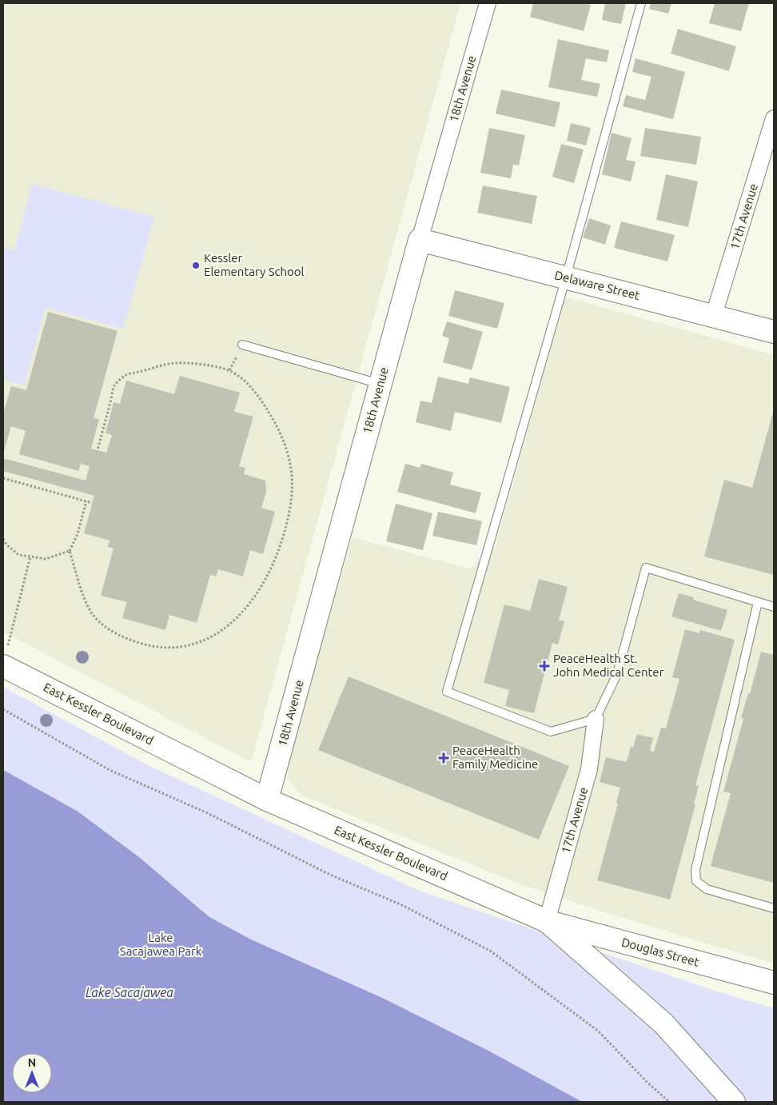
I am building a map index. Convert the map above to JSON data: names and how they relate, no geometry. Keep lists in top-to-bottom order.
{
  "streets": {
    "street": [
      "18th Avenue",
      "17th Avenue",
      "Delaware Street",
      "East Kessler Boulevard",
      "Douglas Street"
    ]
  },
  "crossings": [
    ["18th Avenue", "Delaware Street"],
    ["18th Avenue", "East Kessler Boulevard"],
    ["17th Avenue", "Delaware Street"],
    ["17th Avenue", "East Kessler Boulevard"],
    ["17th Avenue", "Douglas Street"],
    ["East Kessler Boulevard", "Douglas Street"]
  ],
  "water": ["Lake Sacajawea"],
  "parks": ["Lake Sacajawea Park"],
  "places": {
    "other": ["Kessler Elementary School"],
    "health": ["PeaceHealth St. John Medical Center", "PeaceHealth Family Medicine"]
  },
  "north": "top"
}
